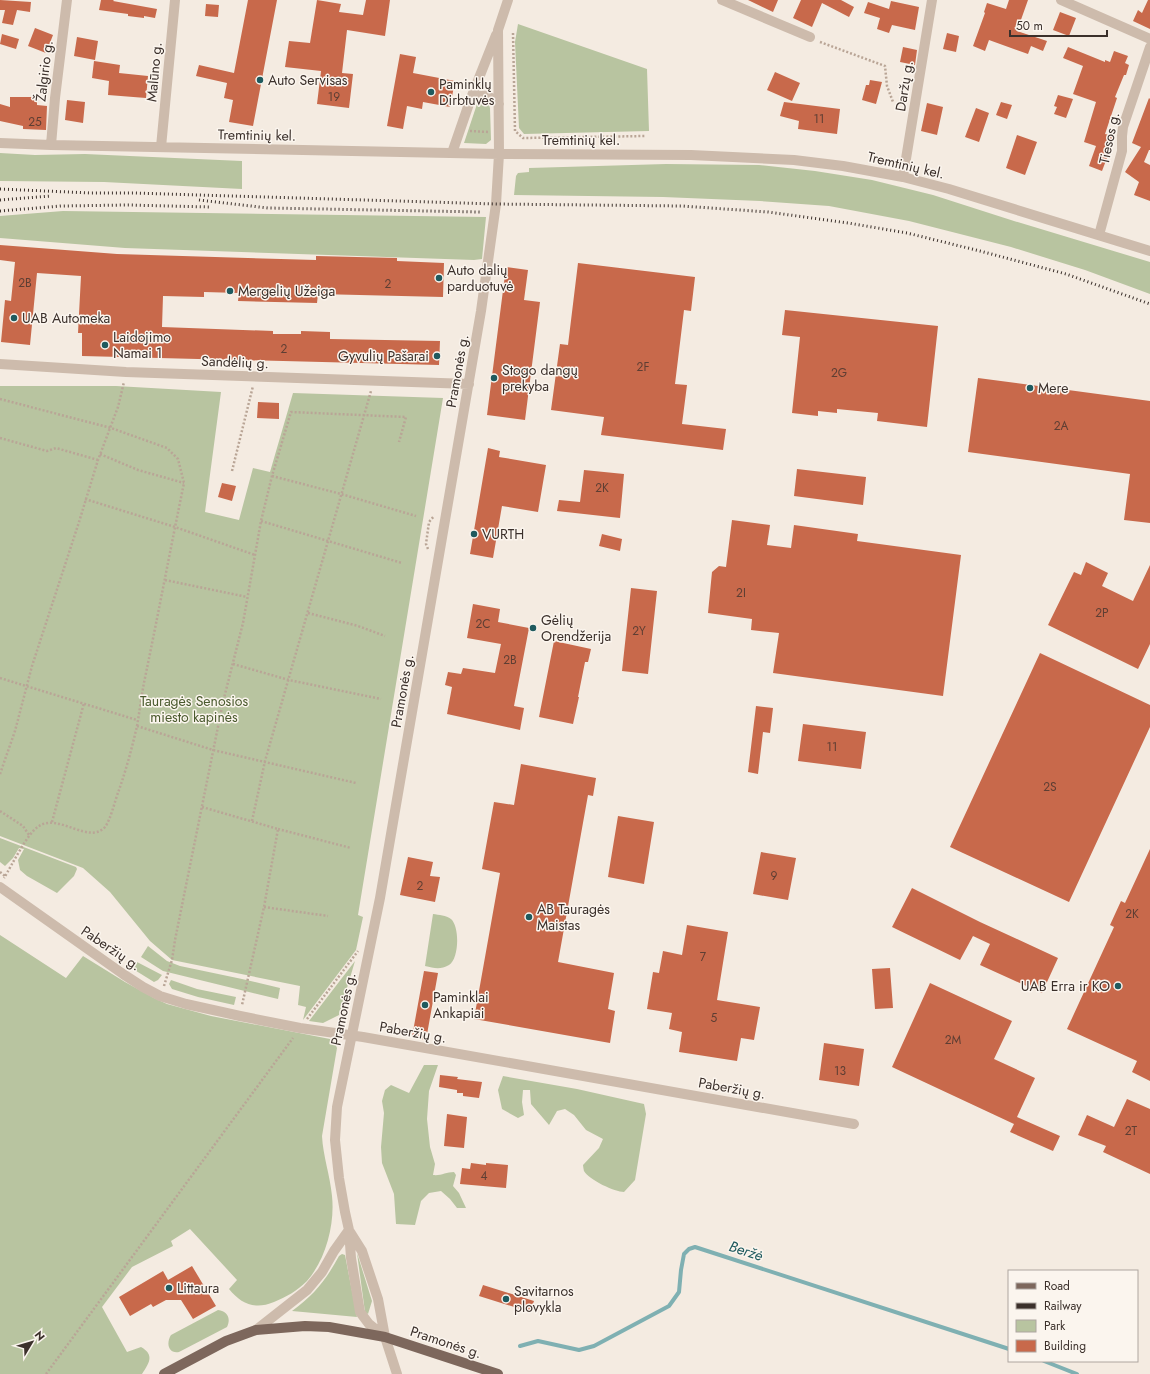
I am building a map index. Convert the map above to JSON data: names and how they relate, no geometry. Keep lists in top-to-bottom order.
{
  "streets": {
    "main road": ["Pramonės g."],
    "street": [
      "Žalgirio g.",
      "Malūno g.",
      "Daržų g.",
      "Tremtinių kel.",
      "Tiesos g.",
      "Sandėlių g.",
      "Paberžių g."
    ]
  },
  "crossings": [
    ["Žalgirio g.", "Tremtinių kel."],
    ["Malūno g.", "Tremtinių kel."],
    ["Daržų g.", "Tremtinių kel."],
    ["Tremtinių kel.", "Tiesos g."],
    ["Tremtinių kel.", "Pramonės g."],
    ["Sandėlių g.", "Pramonės g."],
    ["Pramonės g.", "Paberžių g."]
  ],
  "water": ["Beržė"],
  "parks": ["Tauragės Senosios miesto kapinės"],
  "places": [
    "Auto Servisas",
    "Paminklų Dirbtuvės",
    "Auto dalių parduotuvė",
    "Mergelių Užeiga",
    "UAB Automeka",
    "Laidojimo Namai 1",
    "Gyvulių Pašarai",
    "Stogo dangų prekyba",
    "Mere",
    "VURTH",
    "Gėlių Orendžerija",
    "AB Tauragės Maistas",
    "UAB Erra ir KO",
    "Paminklai Ankapiai",
    "Littaura",
    "Savitarnos plovykla"
  ],
  "house_numbers": [
    "19",
    "11",
    "25",
    "2B",
    "2",
    "2",
    "2F",
    "2G",
    "2A",
    "2K",
    "2I",
    "2P",
    "2C",
    "2Y",
    "2B",
    "11",
    "2S",
    "9",
    "2",
    "2K",
    "7",
    "5",
    "2M",
    "13",
    "2T",
    "4"
  ],
  "legend": [
    "Road",
    "Railway",
    "Park",
    "Building"
  ],
  "scale_bar": "50 m",
  "north": "top right"
}
